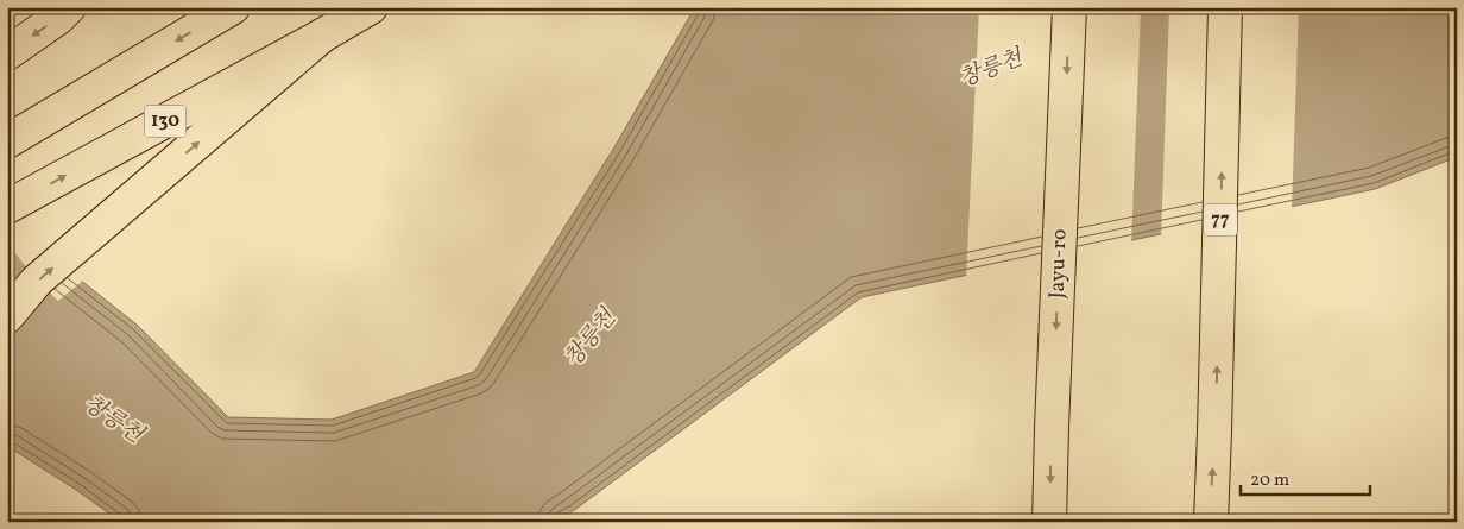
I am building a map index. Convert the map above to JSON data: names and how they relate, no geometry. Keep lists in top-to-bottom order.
{
  "streets": {
    "highway": ["130", "77", "Jayu-ro"]
  },
  "water": ["창릉천"],
  "scale_bar": "20 m"
}
